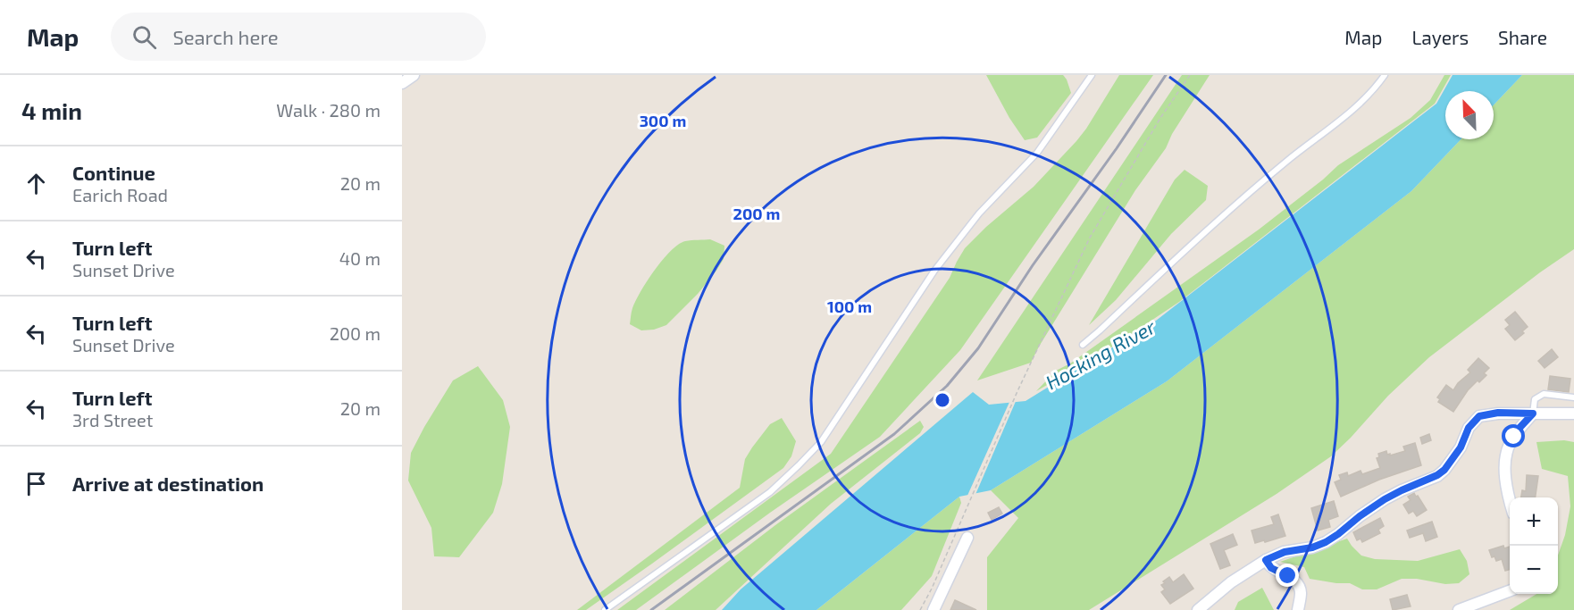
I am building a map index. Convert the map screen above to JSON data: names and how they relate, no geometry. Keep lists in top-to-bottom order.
{
  "water": ["Hocking River"],
  "north": "top left",
  "page": {
    "header": "Map",
    "search": "Search here",
    "nav": ["Map", "Layers", "Share"],
    "heading": ["4 min", "Walk · 280 m"],
    "list": [
      ["Continue", "Earich Road", "20 m"],
      ["Turn left", "Sunset Drive", "40 m"],
      ["Turn left", "Sunset Drive", "200 m"],
      ["Turn left", "3rd Street", "20 m"],
      "Arrive at destination"
    ],
    "map_buttons": ["+", "−"]
  },
  "rings": ["300 m", "200 m", "100 m"]
}
